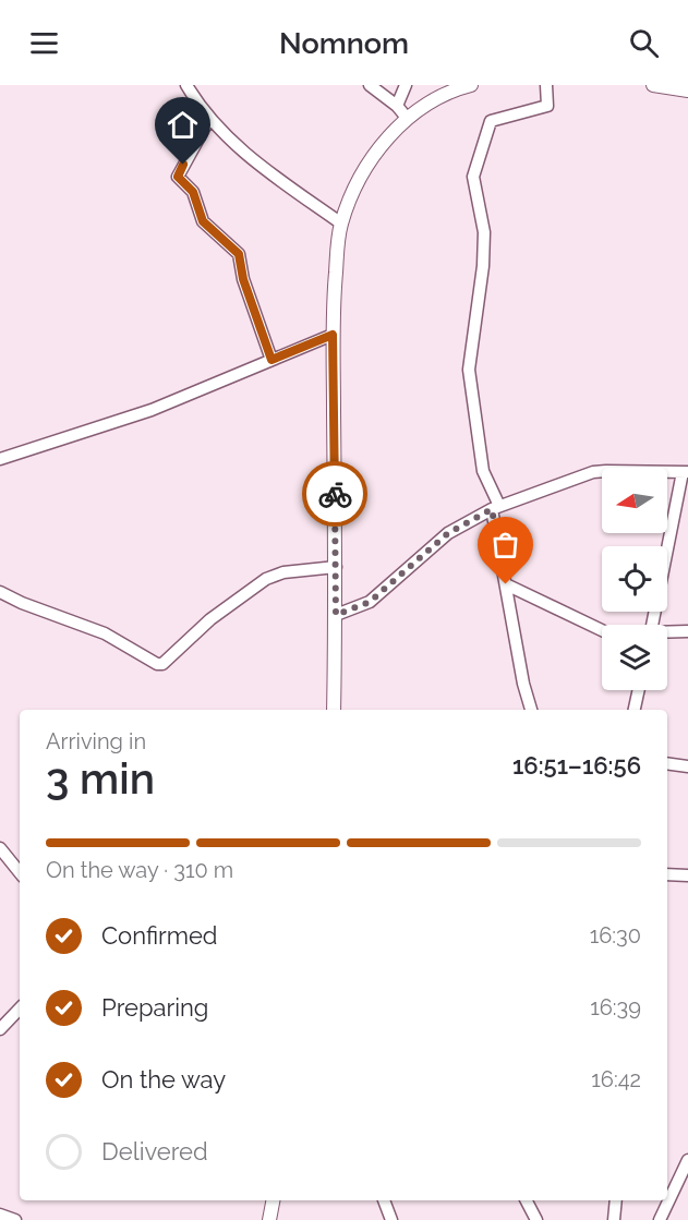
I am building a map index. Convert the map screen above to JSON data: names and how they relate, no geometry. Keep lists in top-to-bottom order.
{
  "north": "left",
  "page": {
    "header": "Nomnom",
    "heading": ["3 min", "Arriving in", "16:51–16:56"],
    "bar": "On the way · 310 m",
    "list": [
      ["Confirmed", "16:30"],
      ["Preparing", "16:39"],
      ["On the way", "16:42"],
      "Delivered"
    ]
  }
}
